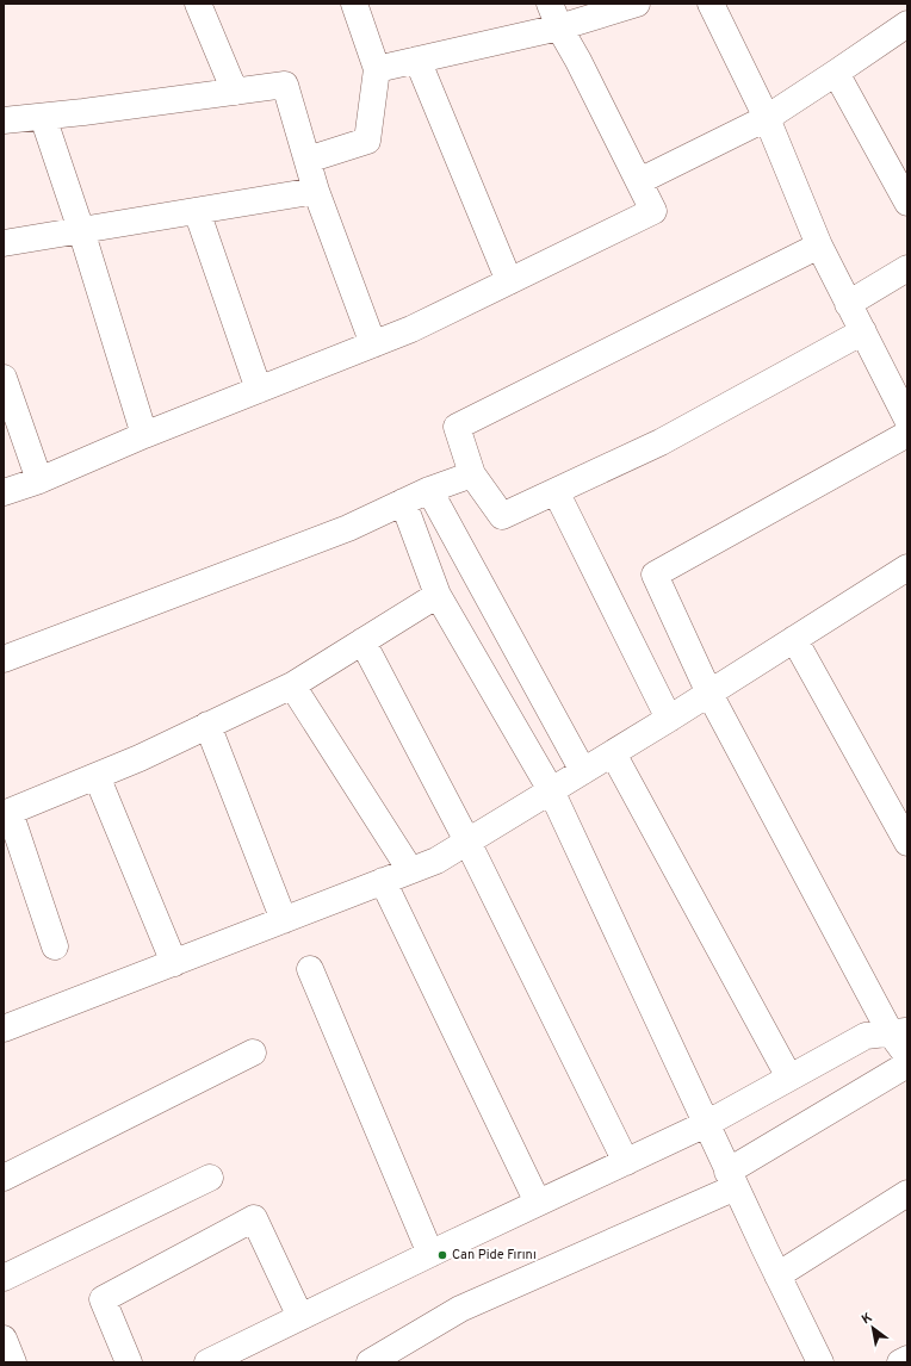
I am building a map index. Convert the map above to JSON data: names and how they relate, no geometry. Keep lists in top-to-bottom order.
{
  "places": ["Can Pide Fırını"],
  "north": "top left"
}
